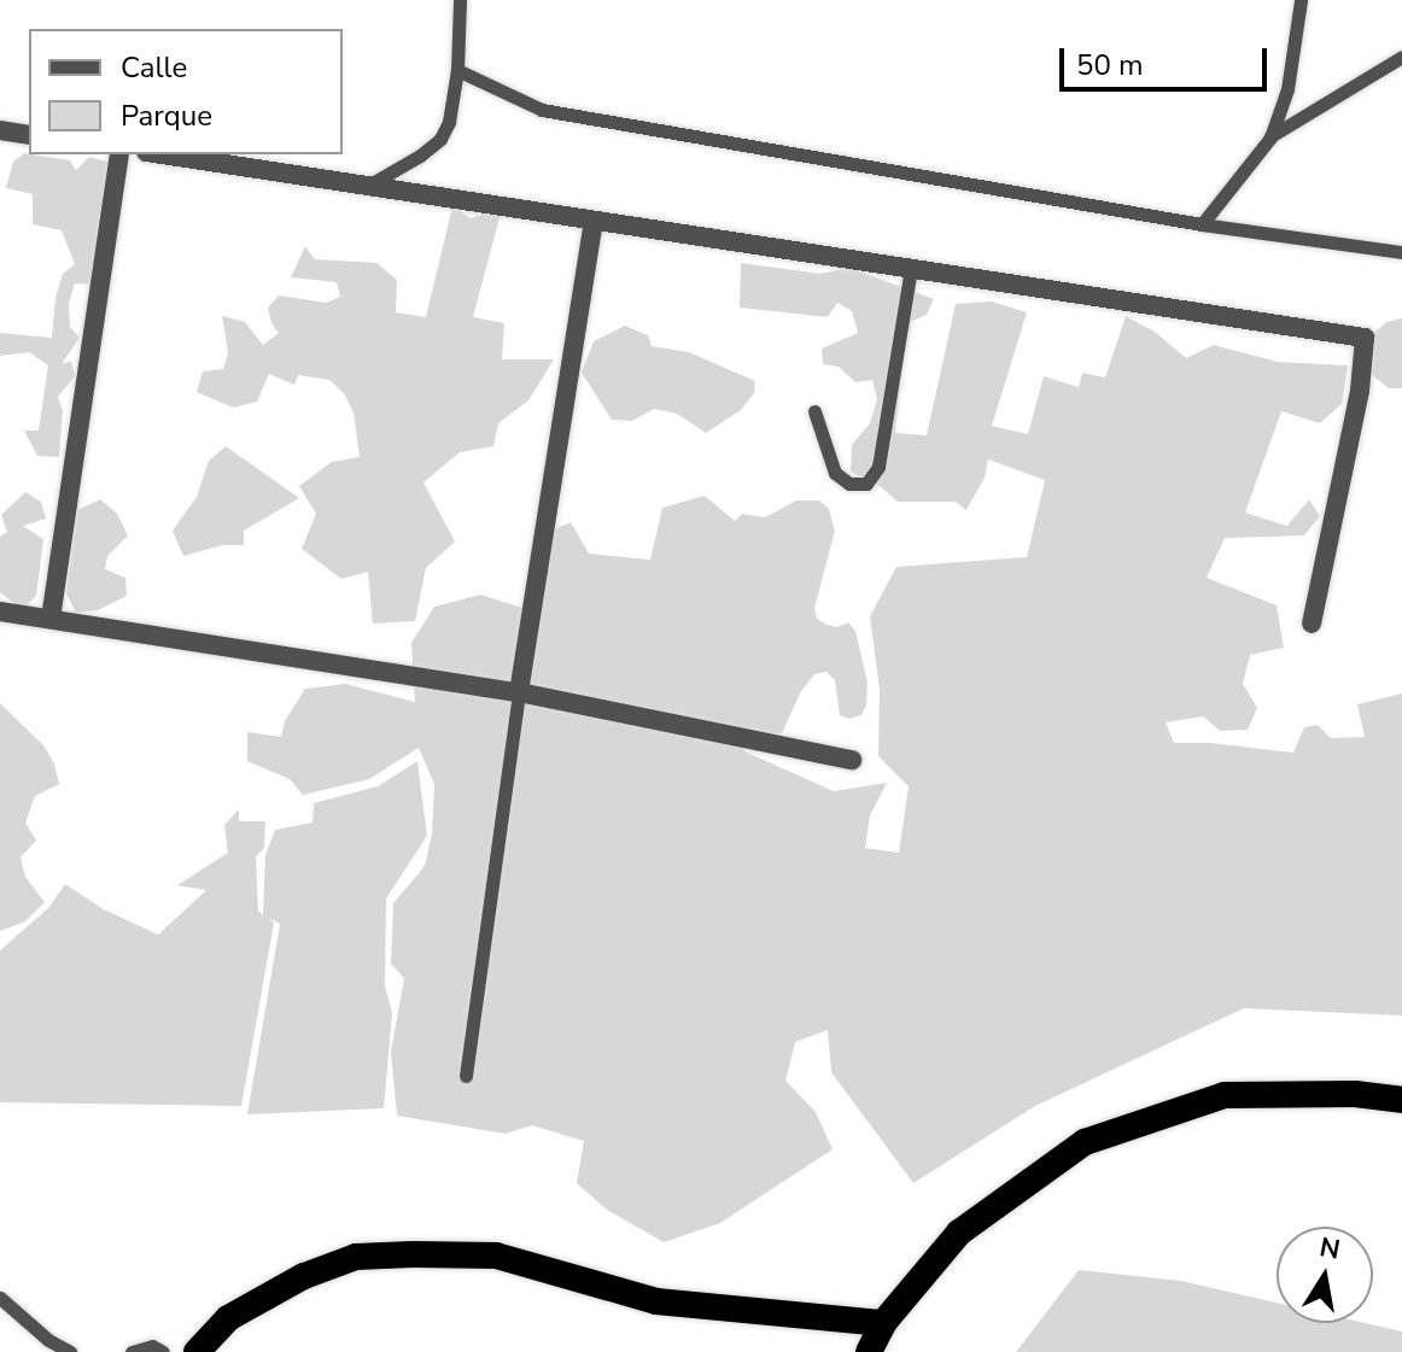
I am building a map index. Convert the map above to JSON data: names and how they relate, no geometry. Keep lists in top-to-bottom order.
{
  "legend": ["Calle", "Parque"],
  "scale_bar": "50 m",
  "north": "top"
}
